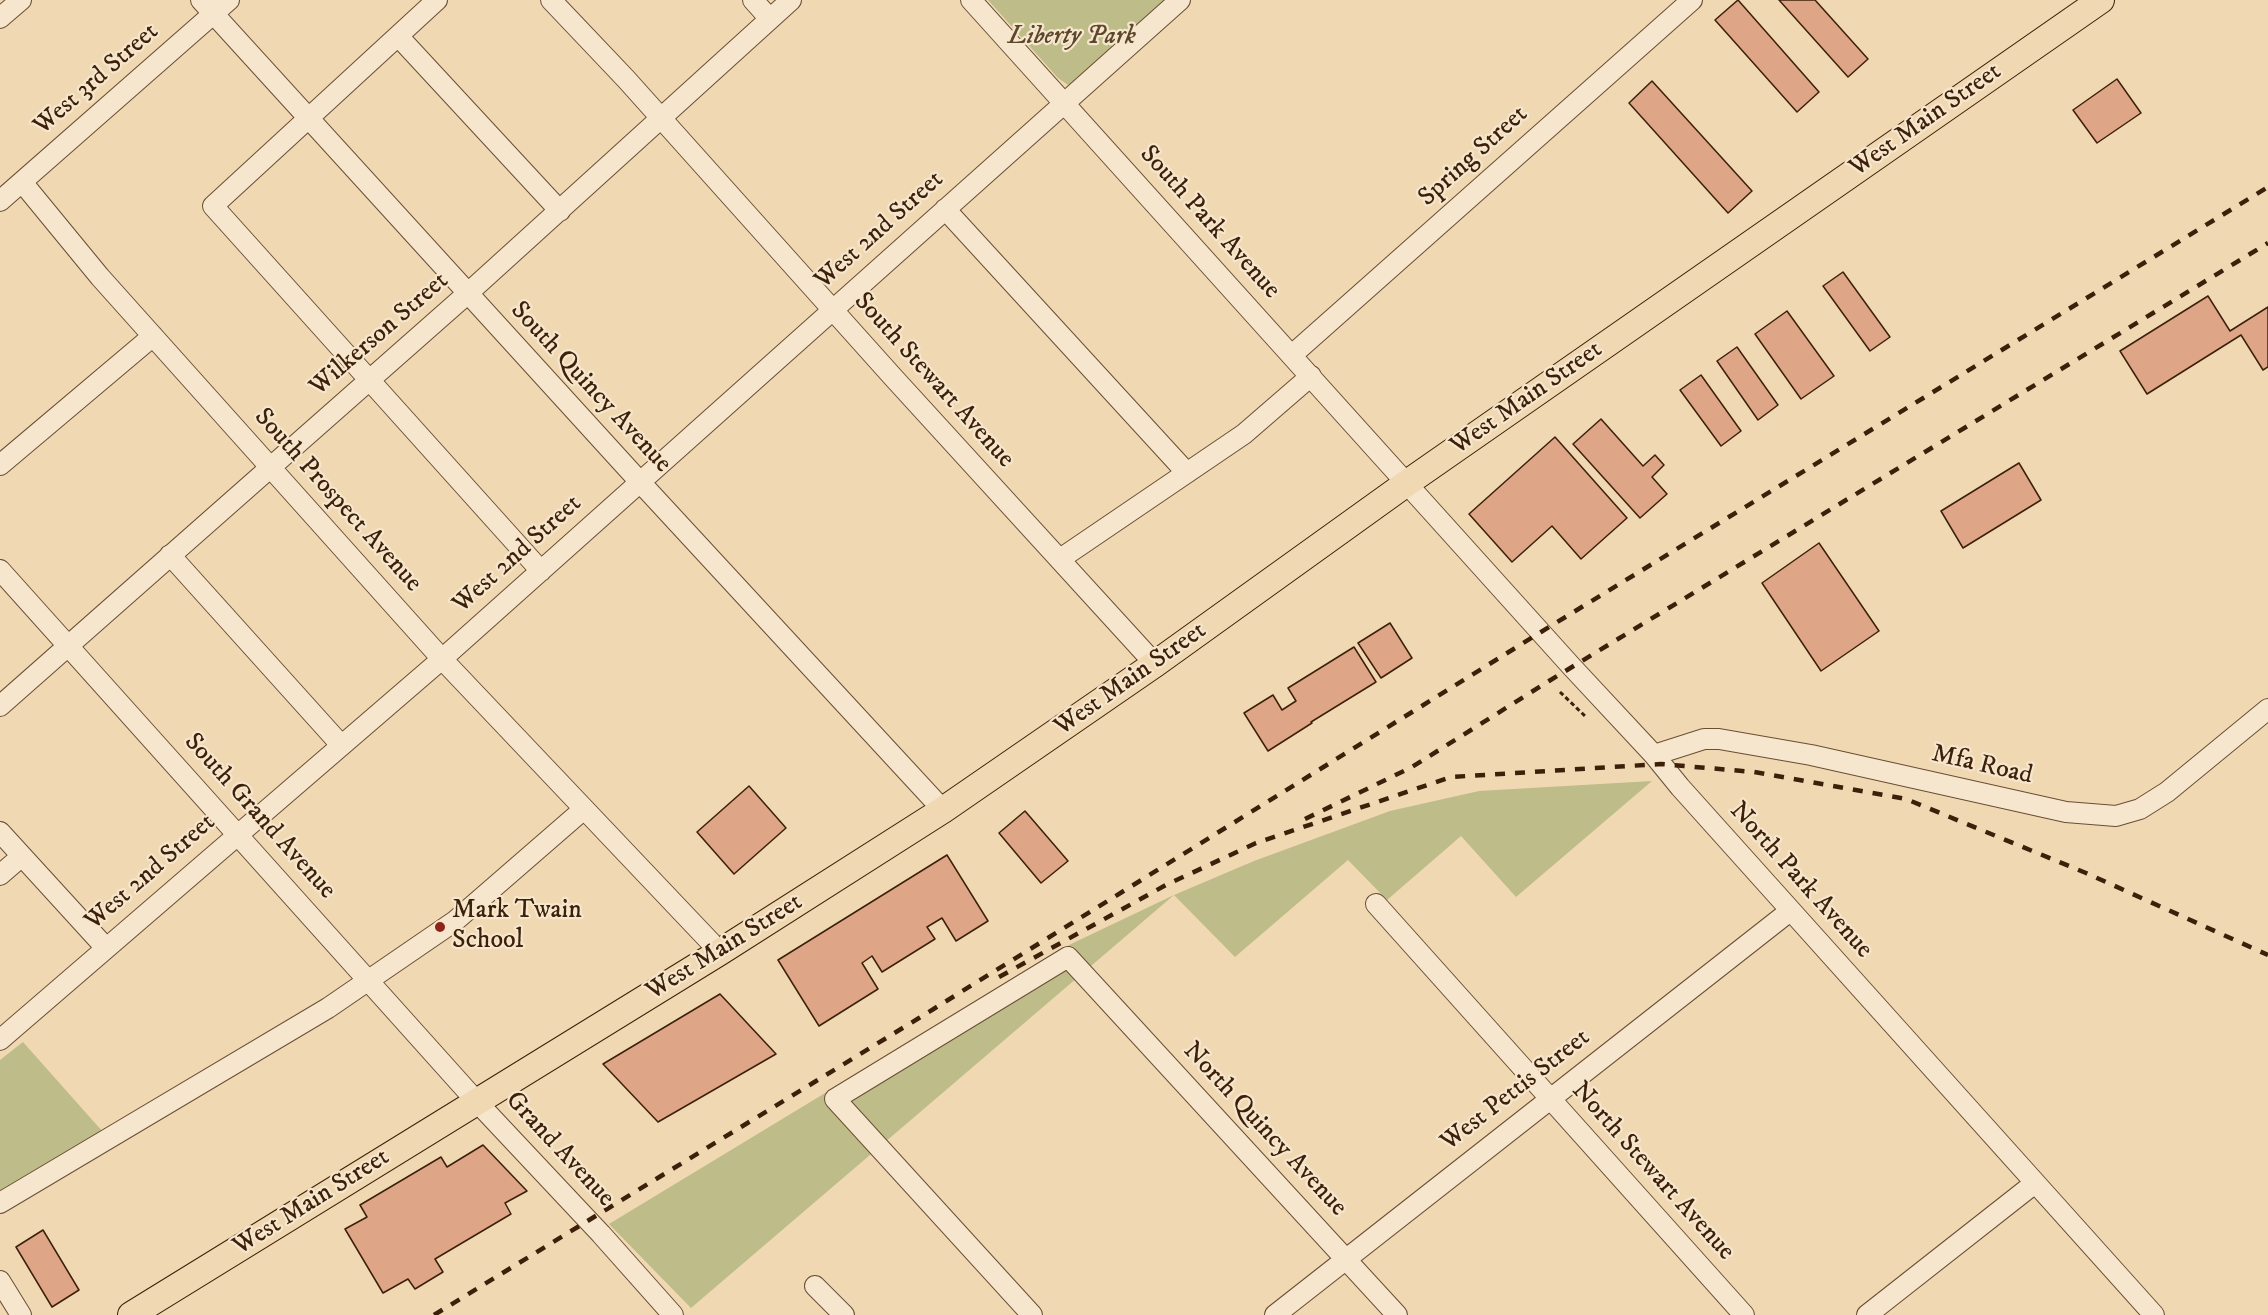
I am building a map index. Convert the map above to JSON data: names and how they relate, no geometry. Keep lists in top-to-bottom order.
{
  "streets": {
    "main road": ["West Main Street"],
    "street": [
      "West 3rd Street",
      "Spring Street",
      "South Park Avenue",
      "West 2nd Street",
      "Wilkerson Street",
      "South Stewart Avenue",
      "South Quincy Avenue",
      "South Prospect Avenue",
      "Mfa Road",
      "South Grand Avenue",
      "North Park Avenue",
      "West Pettis Street",
      "North Quincy Avenue",
      "Grand Avenue",
      "North Stewart Avenue"
    ]
  },
  "crossings": [
    ["West 3rd Street", "South Quincy Avenue"],
    ["West 3rd Street", "South Prospect Avenue"],
    ["West Main Street", "South Park Avenue"],
    ["West Main Street", "South Stewart Avenue"],
    ["West Main Street", "South Quincy Avenue"],
    ["West Main Street", "South Prospect Avenue"],
    ["West Main Street", "South Grand Avenue"],
    ["West Main Street", "North Park Avenue"],
    ["West Main Street", "Grand Avenue"],
    ["Spring Street", "South Park Avenue"],
    ["South Park Avenue", "West 2nd Street"],
    ["South Park Avenue", "North Park Avenue"],
    ["West 2nd Street", "South Stewart Avenue"],
    ["West 2nd Street", "South Quincy Avenue"],
    ["West 2nd Street", "South Prospect Avenue"],
    ["West 2nd Street", "South Grand Avenue"],
    ["Wilkerson Street", "South Stewart Avenue"],
    ["Wilkerson Street", "South Quincy Avenue"],
    ["Wilkerson Street", "South Prospect Avenue"],
    ["Wilkerson Street", "South Grand Avenue"],
    ["Mfa Road", "North Park Avenue"],
    ["South Grand Avenue", "Grand Avenue"],
    ["North Park Avenue", "West Pettis Street"],
    ["West Pettis Street", "North Quincy Avenue"],
    ["West Pettis Street", "North Stewart Avenue"]
  ],
  "parks": ["Liberty Park"],
  "places": ["Mark Twain School"]
}
